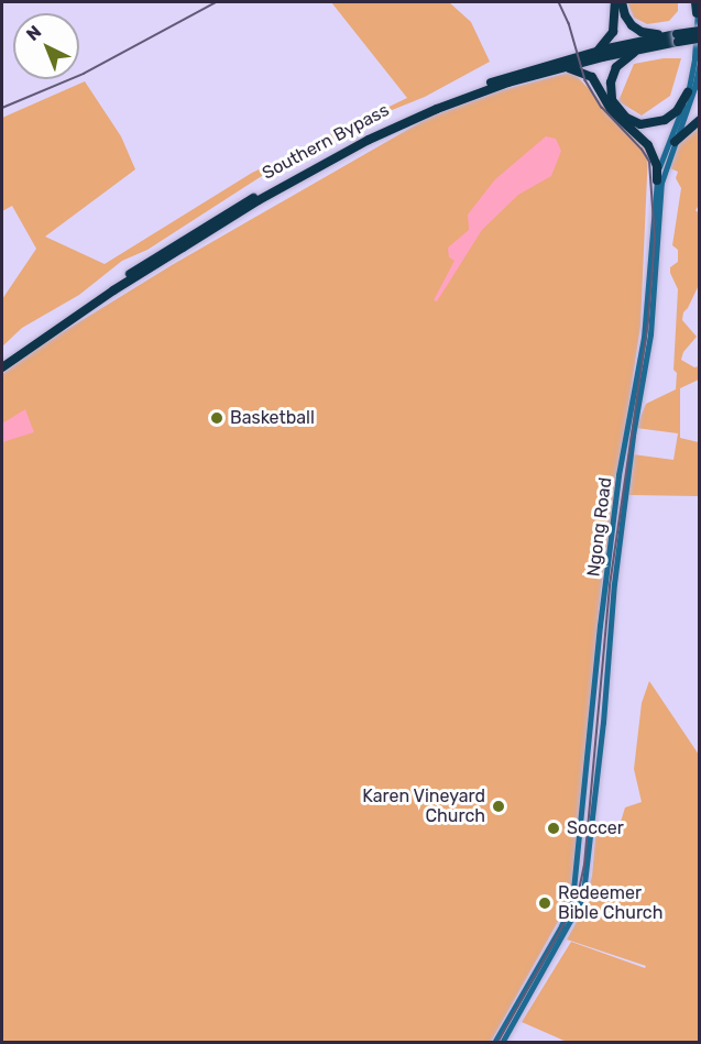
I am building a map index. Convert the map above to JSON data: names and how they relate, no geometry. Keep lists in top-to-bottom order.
{
  "streets": {
    "highway": ["Southern Bypass"],
    "main road": ["Ngong Road"]
  },
  "places": [
    "Basketball",
    "Karen Vineyard Church",
    "Soccer",
    "Redeemer Bible Church"
  ],
  "north": "top left"
}
